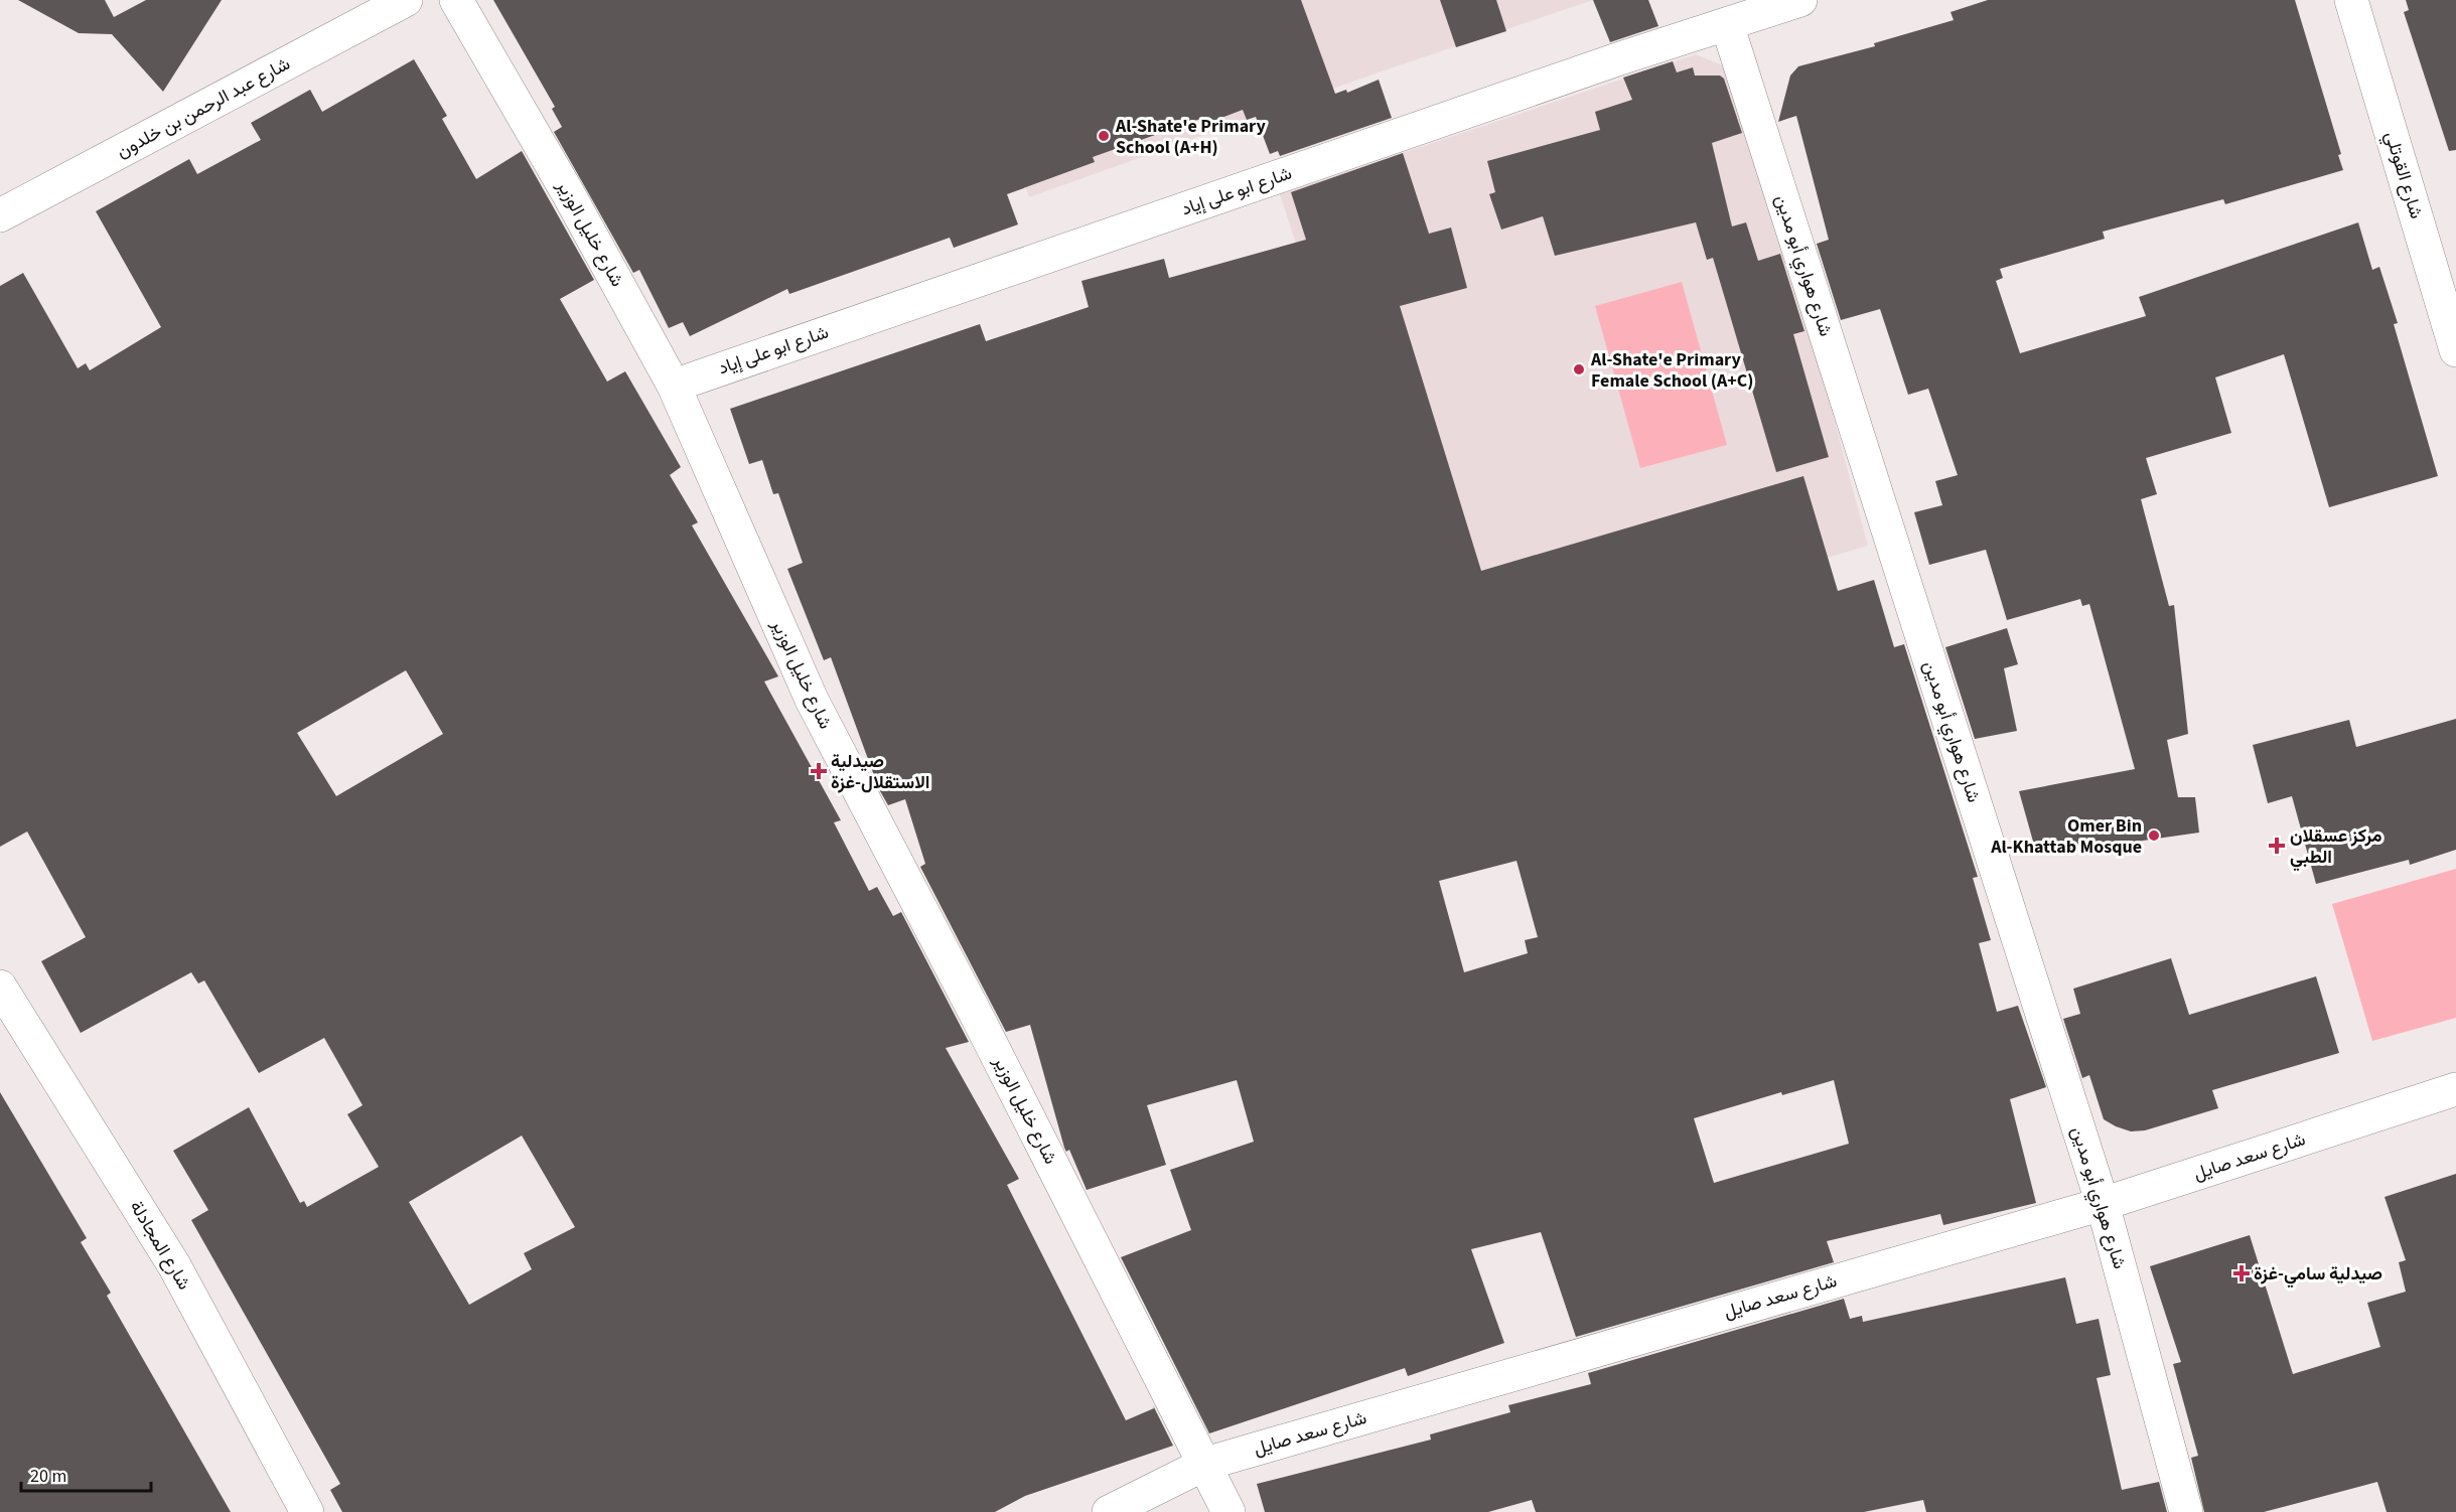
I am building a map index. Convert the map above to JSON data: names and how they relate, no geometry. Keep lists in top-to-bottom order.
{
  "streets": {
    "street": [
      "شارع عبد الرحمن بن خلدون",
      "شارع القوتلي",
      "شارع ابو على إياد",
      "شارع خليل الوزير",
      "شارع هواري أبو مدين",
      "شارع سعد صايل",
      "شارع المجادلة"
    ]
  },
  "crossings": [
    ["شارع ابو على إياد", "شارع خليل الوزير"],
    ["شارع ابو على إياد", "شارع هواري أبو مدين"],
    ["شارع خليل الوزير", "شارع سعد صايل"],
    ["شارع هواري أبو مدين", "شارع سعد صايل"]
  ],
  "places": {
    "other": ["Al-Shate'e Primary School (A+H)", "Al-Shate'e Primary Female School (A+C)", "Omer Bin Al-Khattab Mosque"],
    "health": ["صيدلية الاستقلال-غزة", "مركز عسقلان الطبي", "صيدلية سامي-غزة"]
  },
  "scale_bar": "20 m"
}
